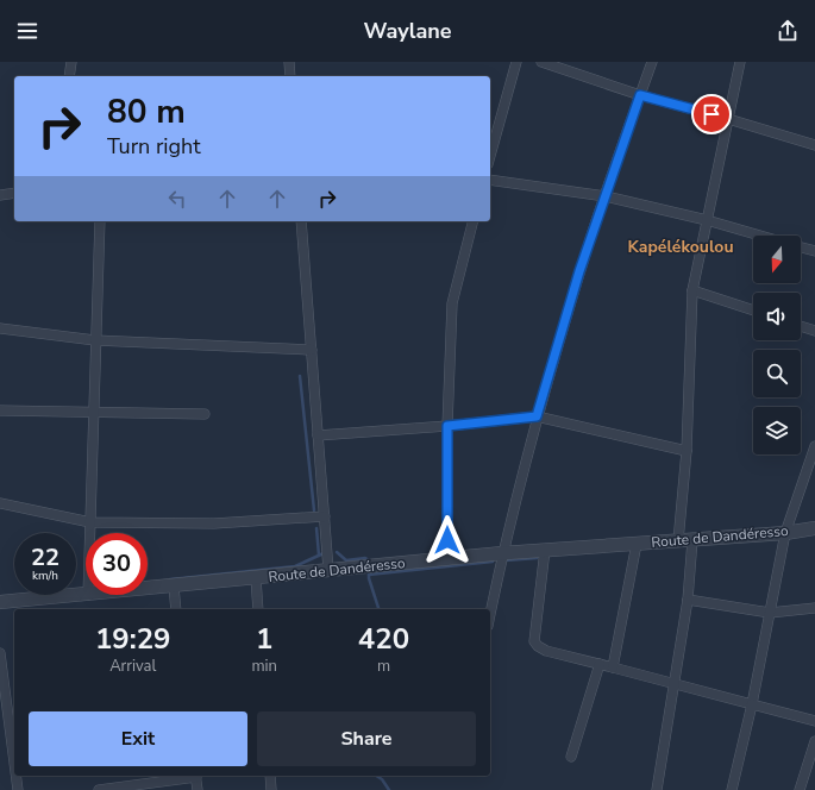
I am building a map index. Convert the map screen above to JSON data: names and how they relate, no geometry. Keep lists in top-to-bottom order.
{
  "streets": {
    "street": ["Route de Dandéresso"]
  },
  "districts": ["Kapélékoulou"],
  "north": "bottom",
  "page": {
    "header": "Waylane",
    "turn": ["80 m", "Turn right"],
    "speed": "22 km/h",
    "limit": "30",
    "eta": [
      "19:29",
      "Arrival",
      "1",
      "min",
      "420",
      "m"
    ],
    "buttons": ["Exit", "Share"]
  }
}
